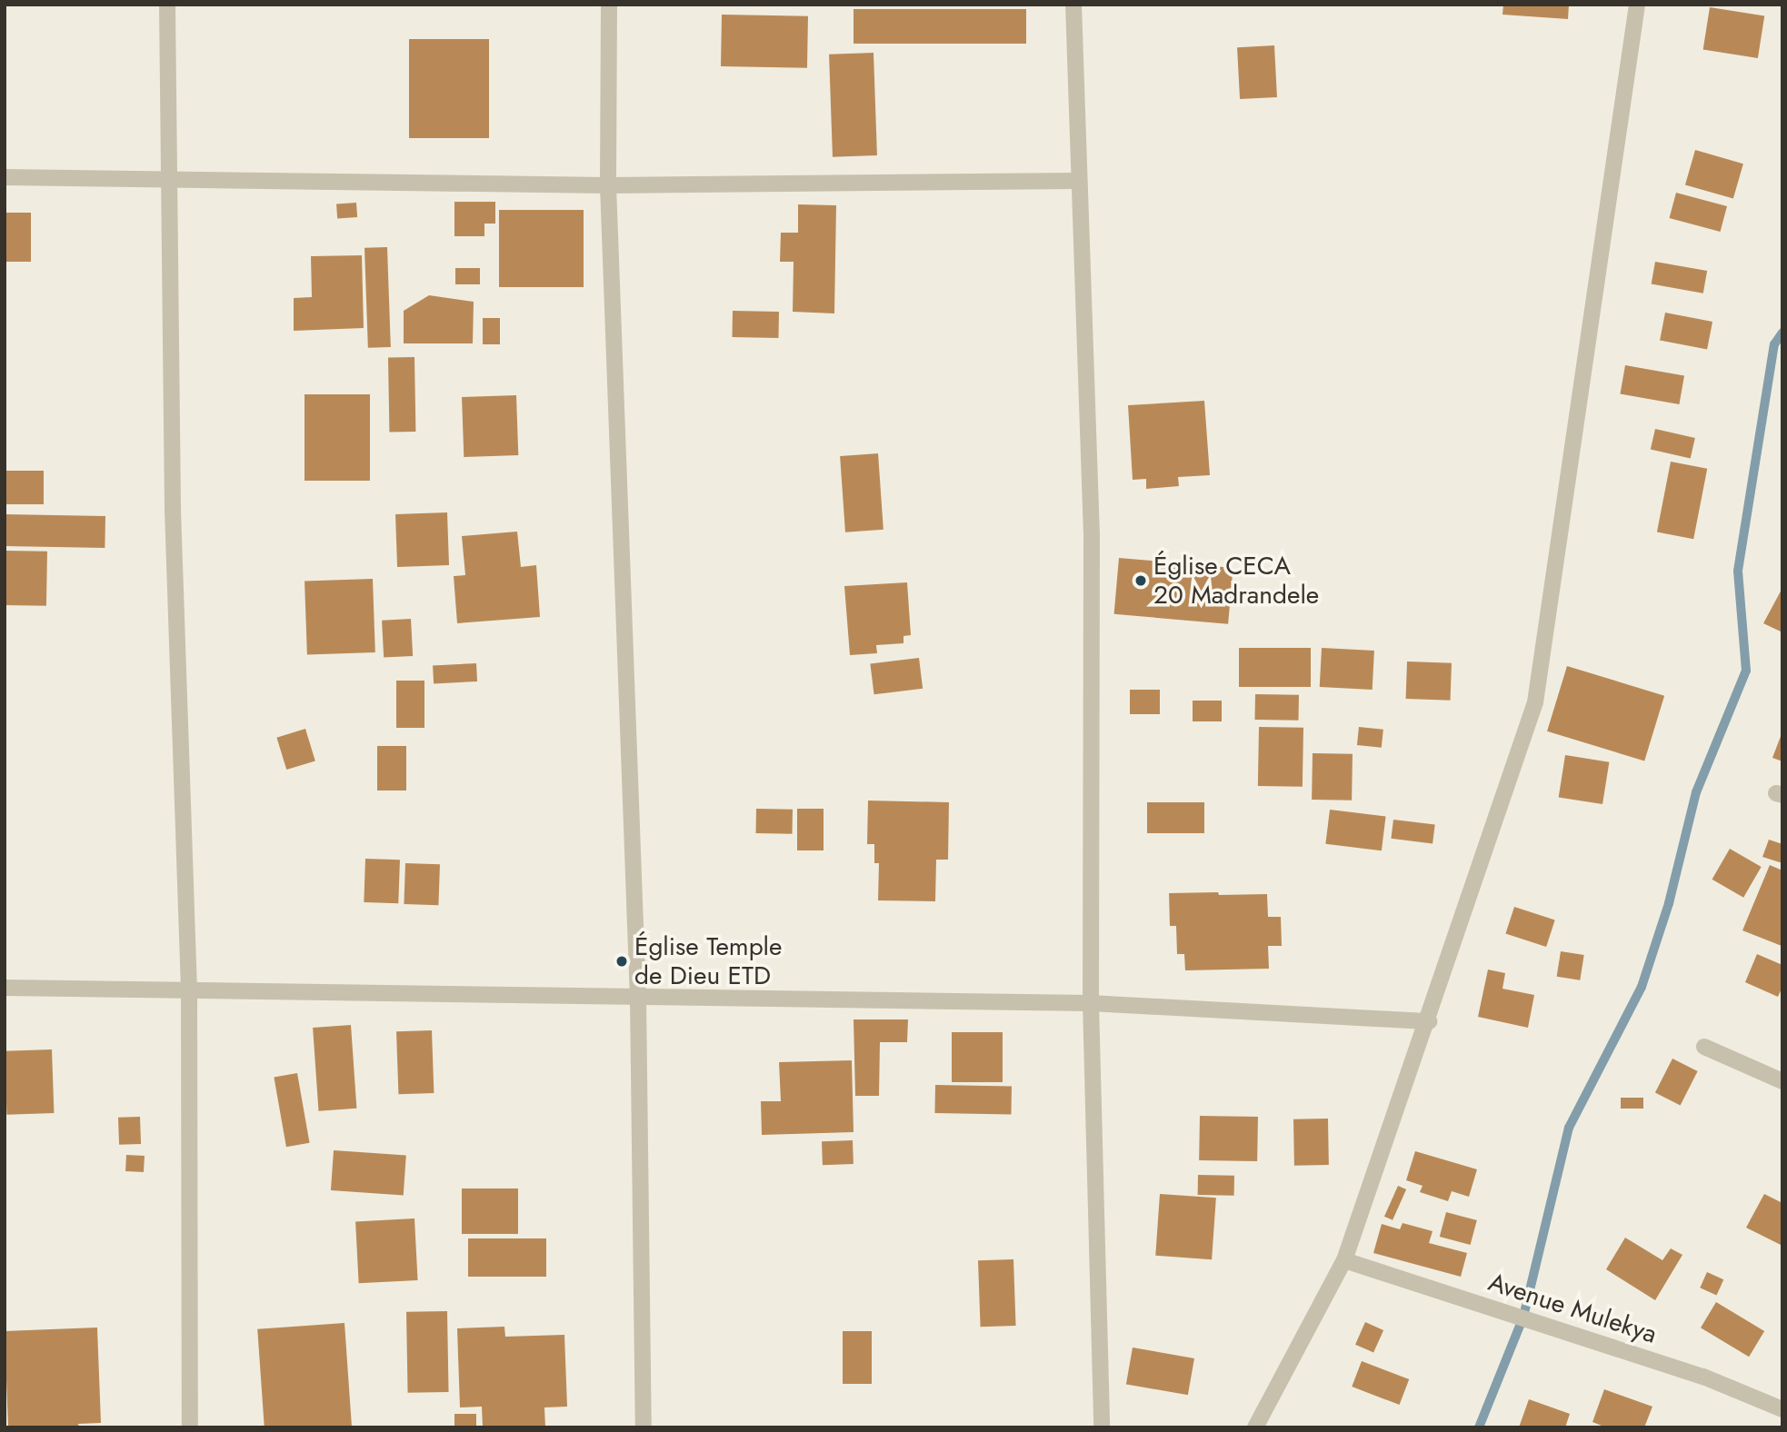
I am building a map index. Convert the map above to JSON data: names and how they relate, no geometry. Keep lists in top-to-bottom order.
{
  "streets": {
    "street": ["Avenue Mulekya"]
  },
  "places": ["Église CECA 20 Madrandele", "Église Temple de Dieu ETD"]
}
